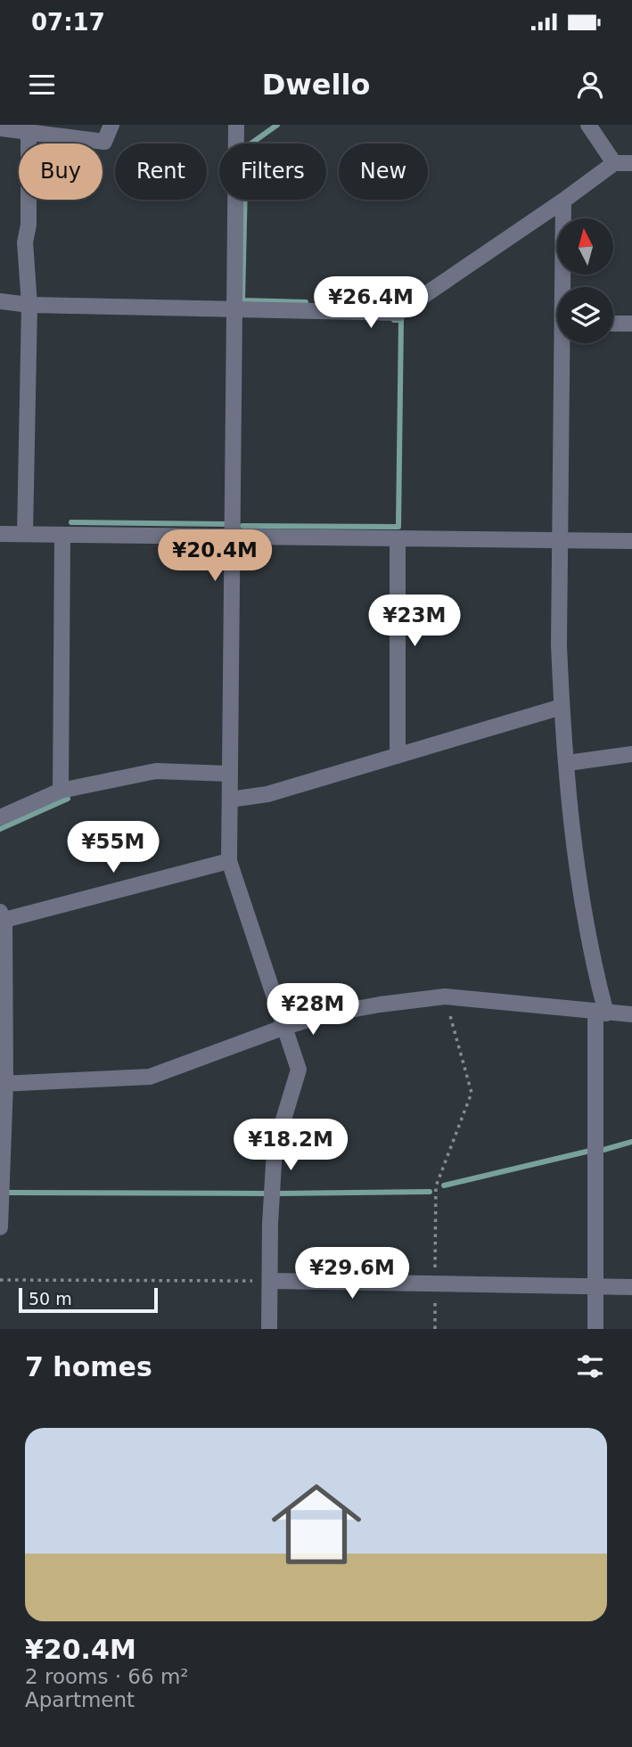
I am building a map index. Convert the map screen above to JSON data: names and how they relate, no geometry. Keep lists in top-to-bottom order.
{
  "scale_bar": "50 m",
  "north": "top",
  "page": {
    "status": "07:17",
    "header": "Dwello",
    "chip": [
      "Buy",
      "Rent",
      "Filters",
      "New"
    ],
    "price": [
      "¥26.4M",
      "¥20.4M",
      "¥23M",
      "¥55M",
      "¥28M",
      "¥18.2M",
      "¥29.6M"
    ],
    "scale": "50 m",
    "heading": "7 homes",
    "list": [
      {
        "name": "¥20.4M",
        "note": "2 rooms · 66 m² · Apartment"
      }
    ]
  }
}
